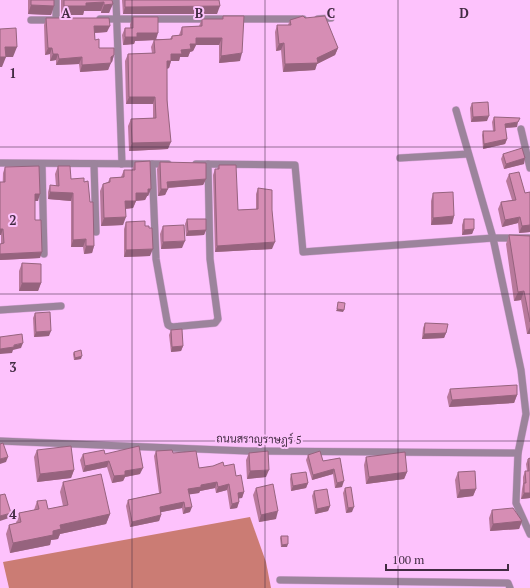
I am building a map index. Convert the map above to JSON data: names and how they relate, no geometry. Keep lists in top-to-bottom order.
{
  "streets": {
    "street": ["ถนนสราญราษฎร์ 5"]
  },
  "scale_bar": "100 m",
  "grid": {
    "columns": [
      "A",
      "B",
      "C",
      "D"
    ],
    "rows": [
      "1",
      "2",
      "3",
      "4"
    ]
  }
}
